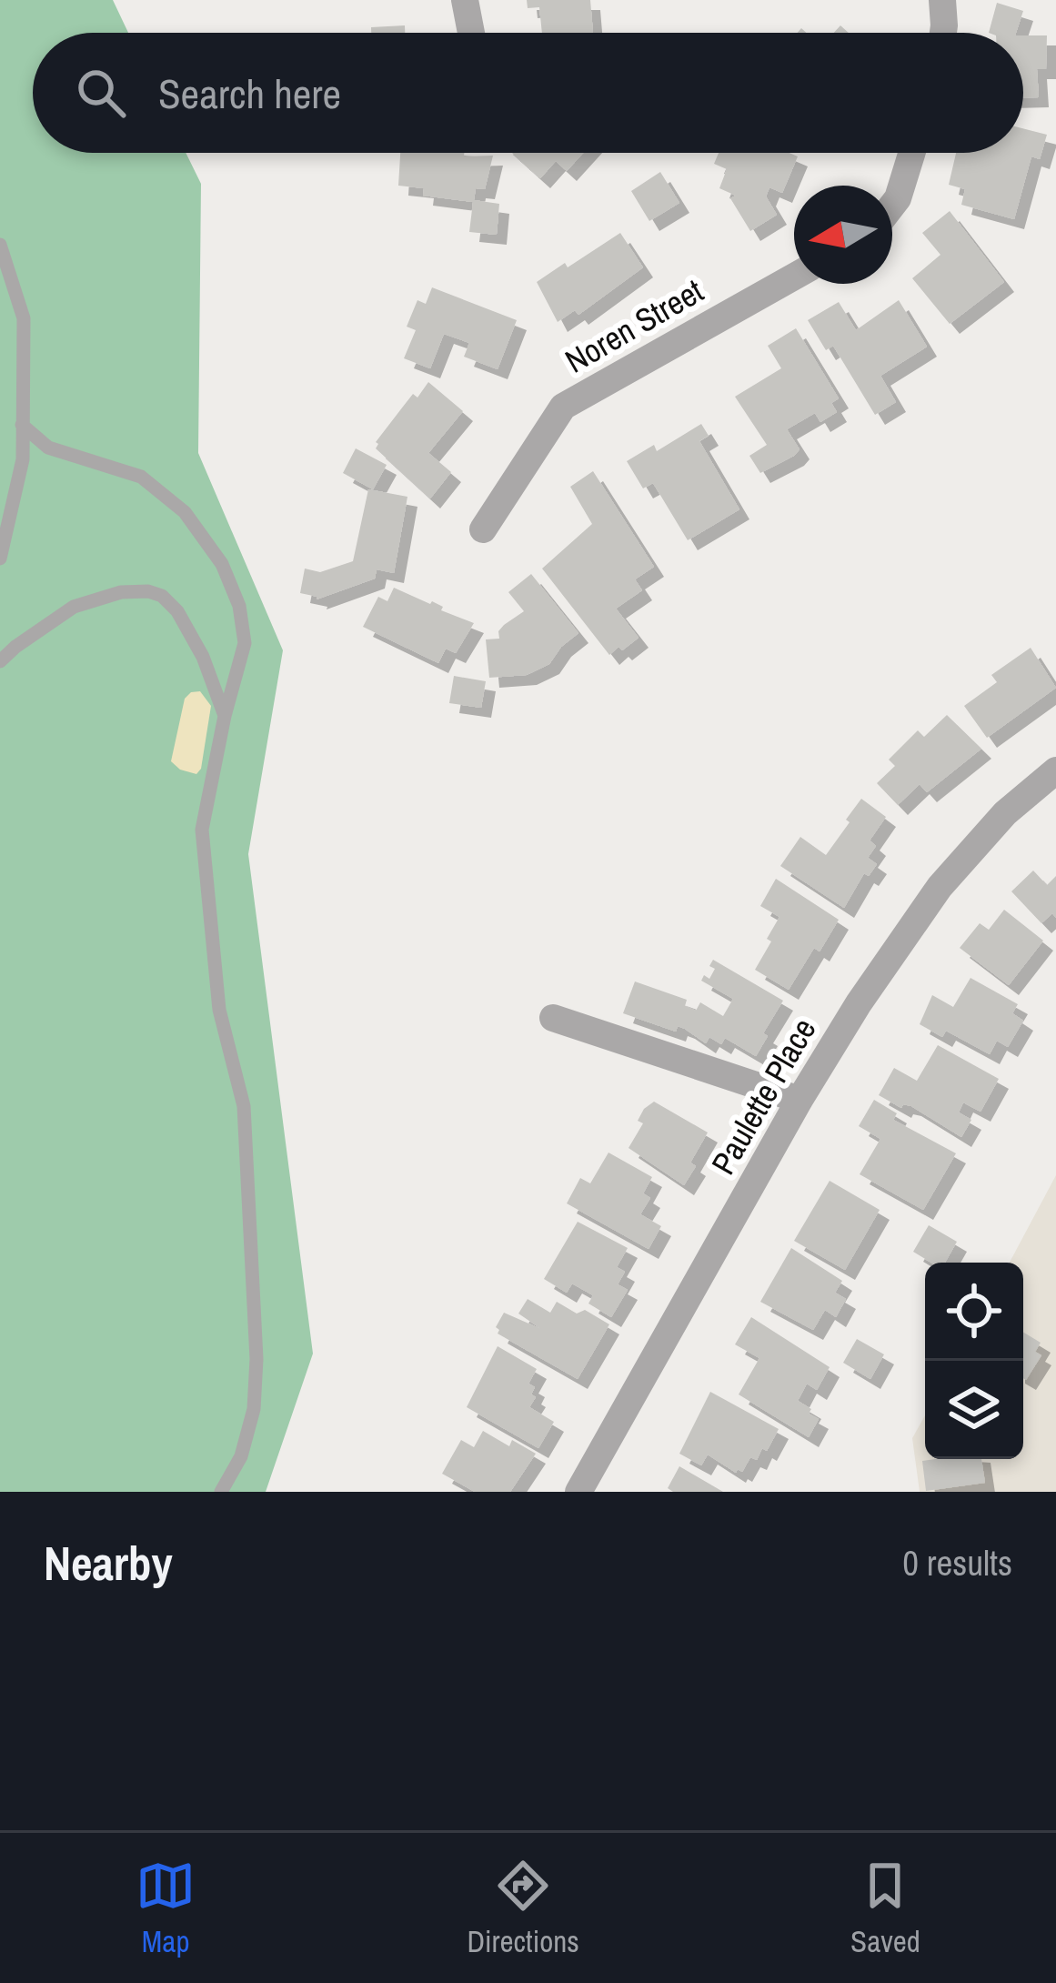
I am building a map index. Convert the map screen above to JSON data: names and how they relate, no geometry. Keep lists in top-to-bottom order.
{
  "streets": {
    "street": ["Noren Street", "Paulette Place"]
  },
  "north": "left",
  "page": {
    "search": "Search here",
    "heading": ["Nearby", "0 results"],
    "nav": ["Map", "Directions", "Saved"]
  }
}
